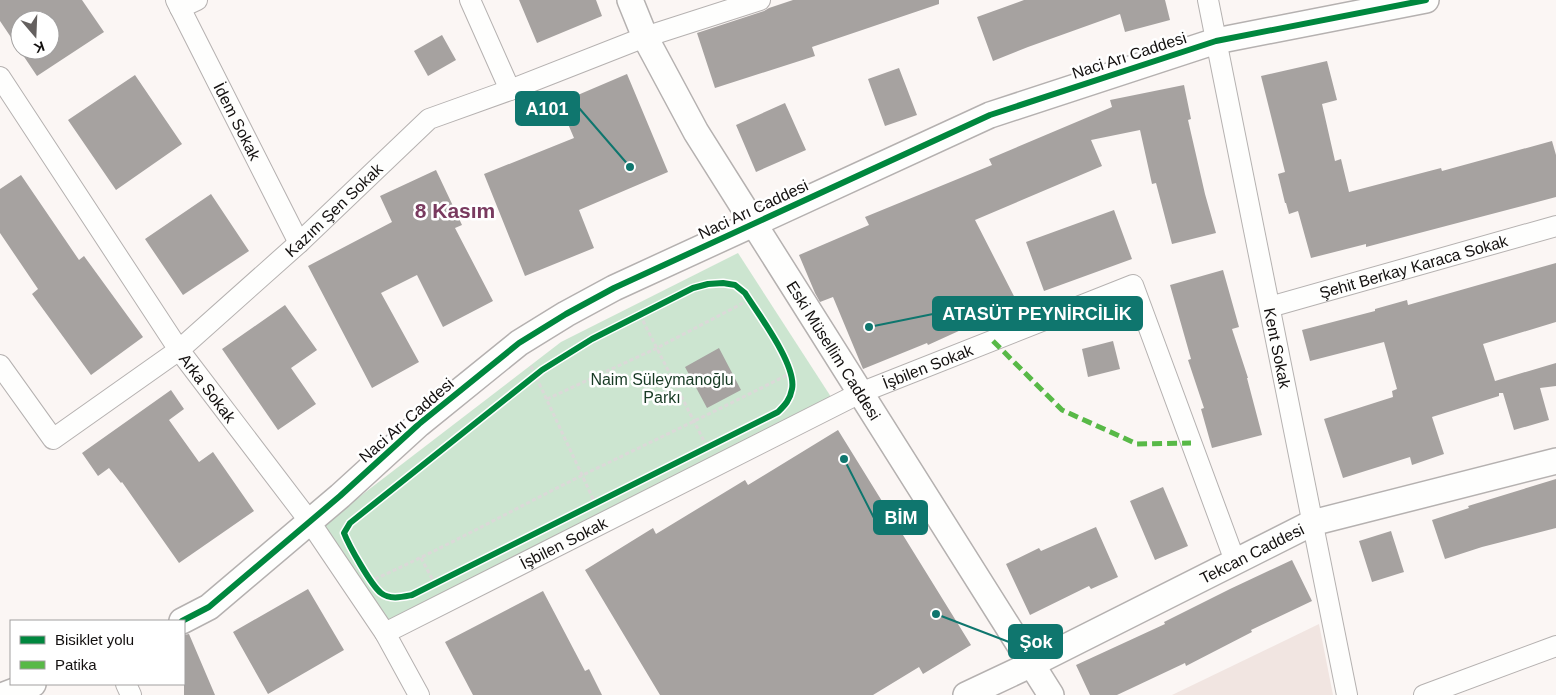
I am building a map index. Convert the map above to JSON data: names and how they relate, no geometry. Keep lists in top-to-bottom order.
{
  "streets": {
    "street": [
      "Naci Arı Caddesi",
      "İdem Sokak",
      "Kazım Şen Sokak",
      "Şehit Berkay Karaca Sokak",
      "Kent Sokak",
      "Eski Müsellim Caddesi",
      "İşbilen Sokak",
      "Arka Sokak",
      "Tekcan Caddesi"
    ]
  },
  "crossings": [
    ["Naci Arı Caddesi", "Kent Sokak"],
    ["Naci Arı Caddesi", "Eski Müsellim Caddesi"],
    ["Naci Arı Caddesi", "Arka Sokak"],
    ["İdem Sokak", "Kazım Şen Sokak"],
    ["Kazım Şen Sokak", "Eski Müsellim Caddesi"],
    ["Kazım Şen Sokak", "Arka Sokak"],
    ["Şehit Berkay Karaca Sokak", "Kent Sokak"],
    ["Kent Sokak", "Tekcan Caddesi"],
    ["Eski Müsellim Caddesi", "İşbilen Sokak"],
    ["Eski Müsellim Caddesi", "Tekcan Caddesi"],
    ["İşbilen Sokak", "Arka Sokak"],
    ["İşbilen Sokak", "Tekcan Caddesi"]
  ],
  "districts": ["8 Kasım"],
  "parks": ["Naim Süleymanoğlu Parkı"],
  "places": [
    "A101",
    "ATASÜT PEYNİRCİLİK",
    "BİM",
    "Şok"
  ],
  "legend": ["Bisiklet yolu", "Patika"],
  "north": "bottom"
}
